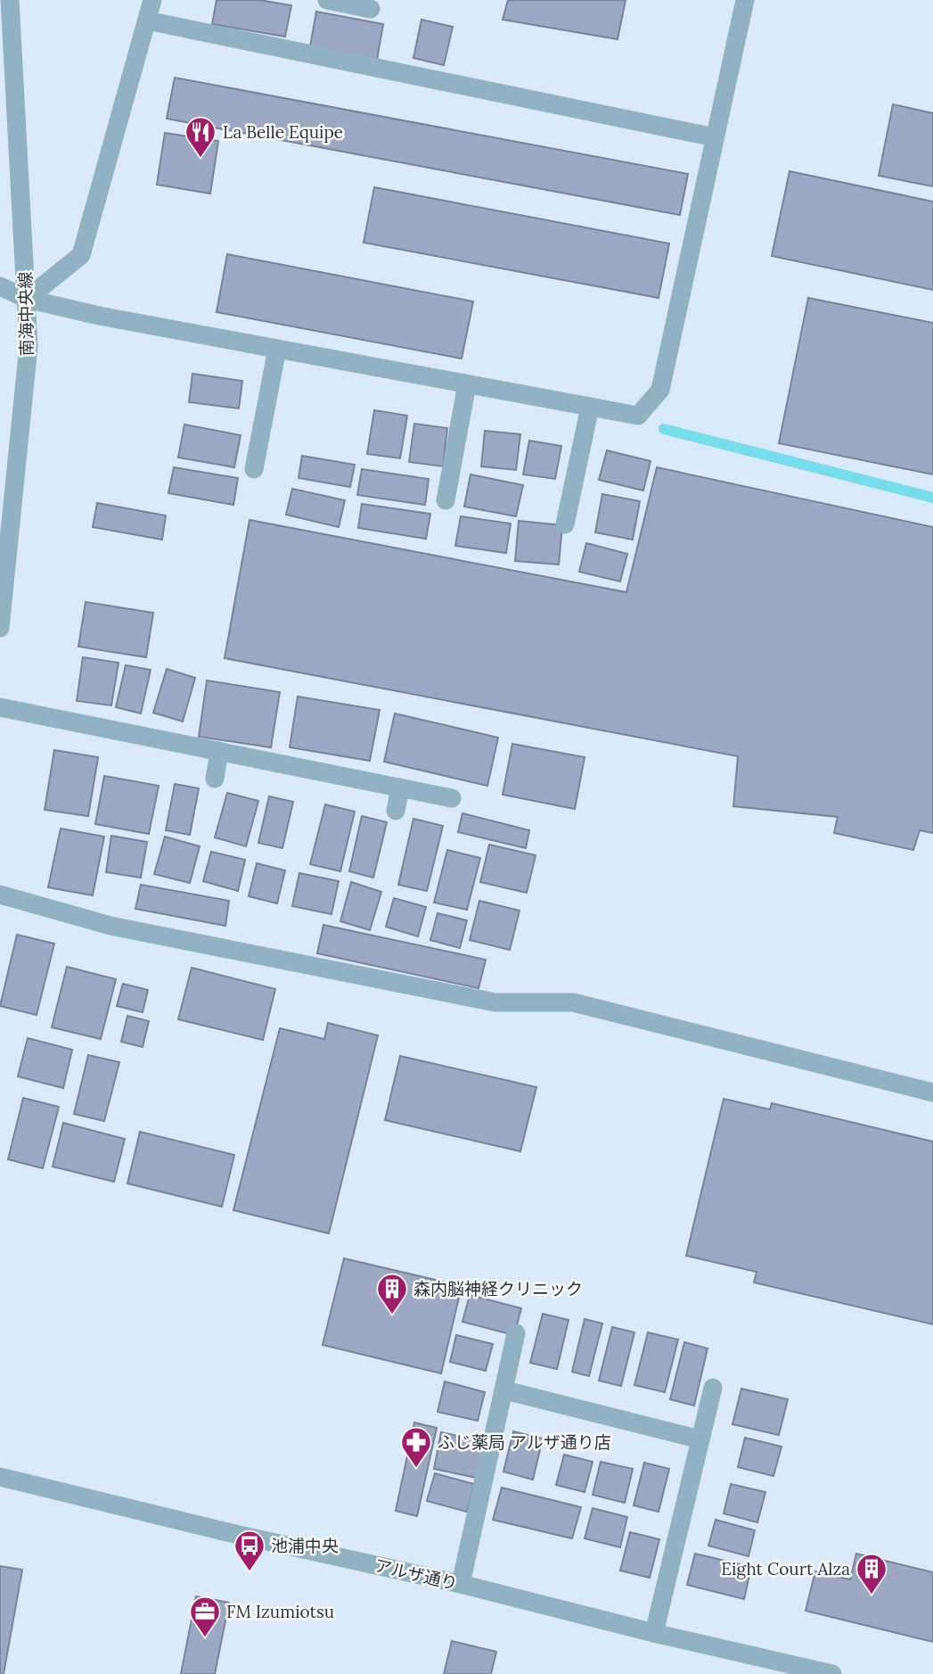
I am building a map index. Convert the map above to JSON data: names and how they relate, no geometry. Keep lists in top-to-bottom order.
{
  "streets": {
    "street": ["南海中央線", "アルザ通り"]
  },
  "places": {
    "restaurant": ["La Belle Equipe"],
    "building": ["森内脳神経クリニック", "Eight Court Alza"],
    "pharmacy": ["ふじ薬局 アルザ通り店"],
    "bus stop": ["池浦中央"],
    "office": ["FM Izumiotsu"]
  }
}
